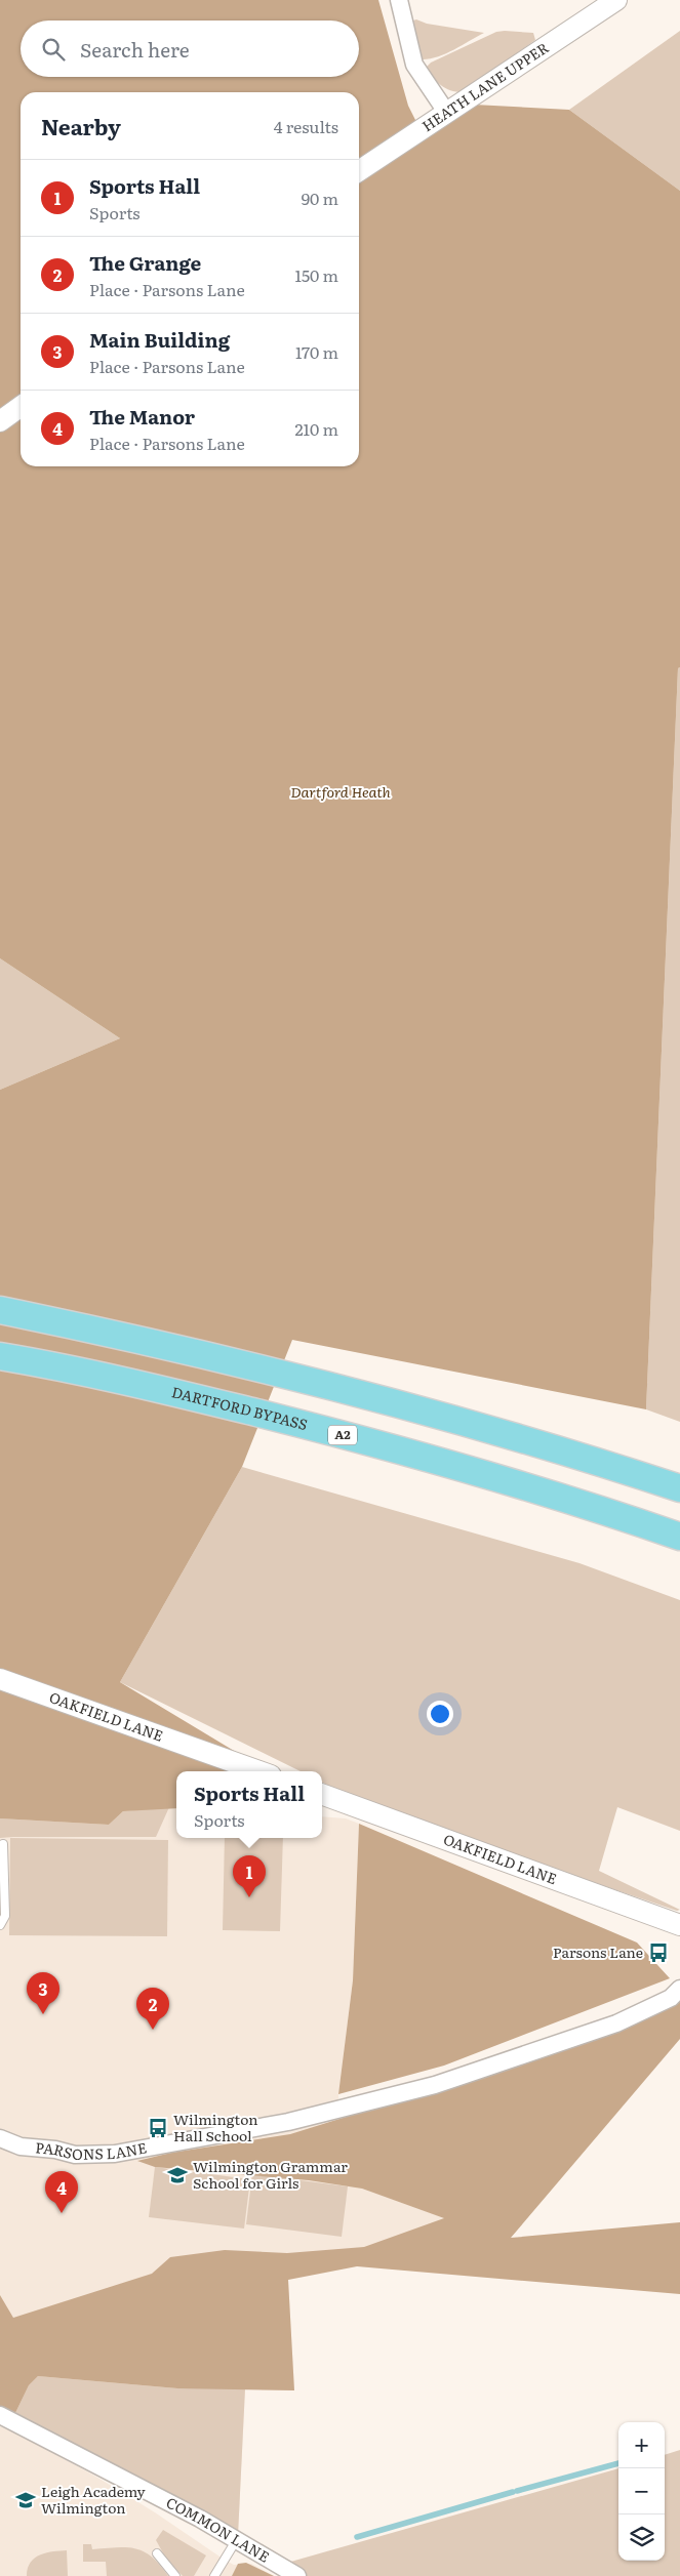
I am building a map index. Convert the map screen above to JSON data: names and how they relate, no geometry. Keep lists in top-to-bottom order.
{
  "streets": {
    "highway": ["DARTFORD BYPASS", "A2"],
    "street": [
      "HEATH LANE UPPER",
      "OAKFIELD LANE",
      "PARSONS LANE",
      "COMMON LANE"
    ]
  },
  "parks": ["Dartford Heath"],
  "places": {
    "bus stop": ["Parsons Lane", "Wilmington Hall School"],
    "school or university": ["Wilmington Grammar School for Girls", "Leigh Academy Wilmington"]
  },
  "page": {
    "search": "Search here",
    "heading": ["Nearby", "4 results"],
    "list": [
      {
        "mark": "1",
        "name": "Sports Hall",
        "note": "Sports",
        "value": "90 m"
      },
      {
        "mark": "2",
        "name": "The Grange",
        "note": "Place · Parsons Lane",
        "value": "150 m"
      },
      {
        "mark": "3",
        "name": "Main Building",
        "note": "Place · Parsons Lane",
        "value": "170 m"
      },
      {
        "mark": "4",
        "name": "The Manor",
        "note": "Place · Parsons Lane",
        "value": "210 m"
      }
    ],
    "popup": ["Sports Hall", "Sports"],
    "pins": [
      "1",
      "3",
      "2",
      "4"
    ],
    "map_buttons": ["+", "−"]
  }
}
